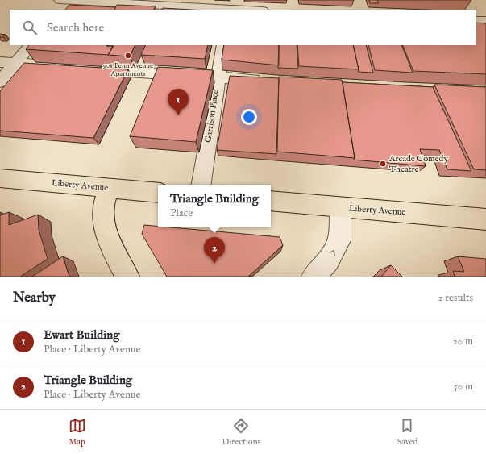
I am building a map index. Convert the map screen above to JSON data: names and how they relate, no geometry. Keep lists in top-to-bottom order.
{
  "streets": {
    "main road": ["Liberty Avenue"],
    "street": ["Garrison Place"]
  },
  "places": ["908 Penn Avenue Apartments", "Arcade Comedy Theatre"],
  "page": {
    "search": "Search here",
    "pins": ["1", "2"],
    "popup": ["Triangle Building", "Place"],
    "heading": ["Nearby", "2 results"],
    "list": [
      {
        "mark": "1",
        "name": "Ewart Building",
        "note": "Place · Liberty Avenue",
        "value": "20 m"
      },
      {
        "mark": "2",
        "name": "Triangle Building",
        "note": "Place · Liberty Avenue",
        "value": "50 m"
      }
    ],
    "nav": ["Map", "Directions", "Saved"]
  }
}
